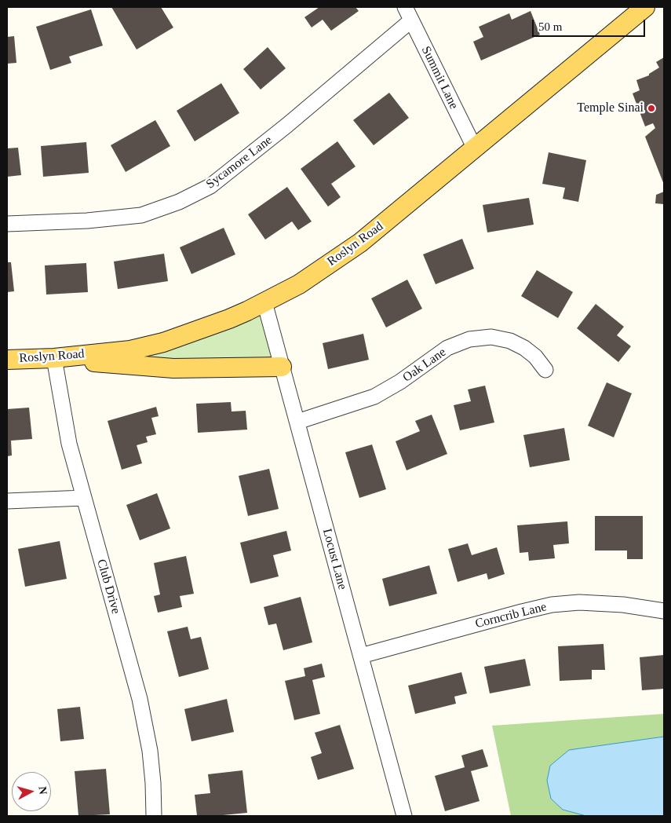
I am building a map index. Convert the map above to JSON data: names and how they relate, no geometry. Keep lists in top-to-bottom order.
{
  "streets": {
    "main road": ["Roslyn Road"],
    "street": [
      "Summit Lane",
      "Sycamore Lane",
      "Oak Lane",
      "Locust Lane",
      "Club Drive",
      "Corncrib Lane"
    ]
  },
  "crossings": [
    ["Summit Lane", "Sycamore Lane"],
    ["Summit Lane", "Roslyn Road"],
    ["Roslyn Road", "Locust Lane"],
    ["Roslyn Road", "Club Drive"],
    ["Oak Lane", "Locust Lane"],
    ["Locust Lane", "Corncrib Lane"]
  ],
  "places": ["Temple Sinai"],
  "scale_bar": "50 m",
  "north": "right"
}
